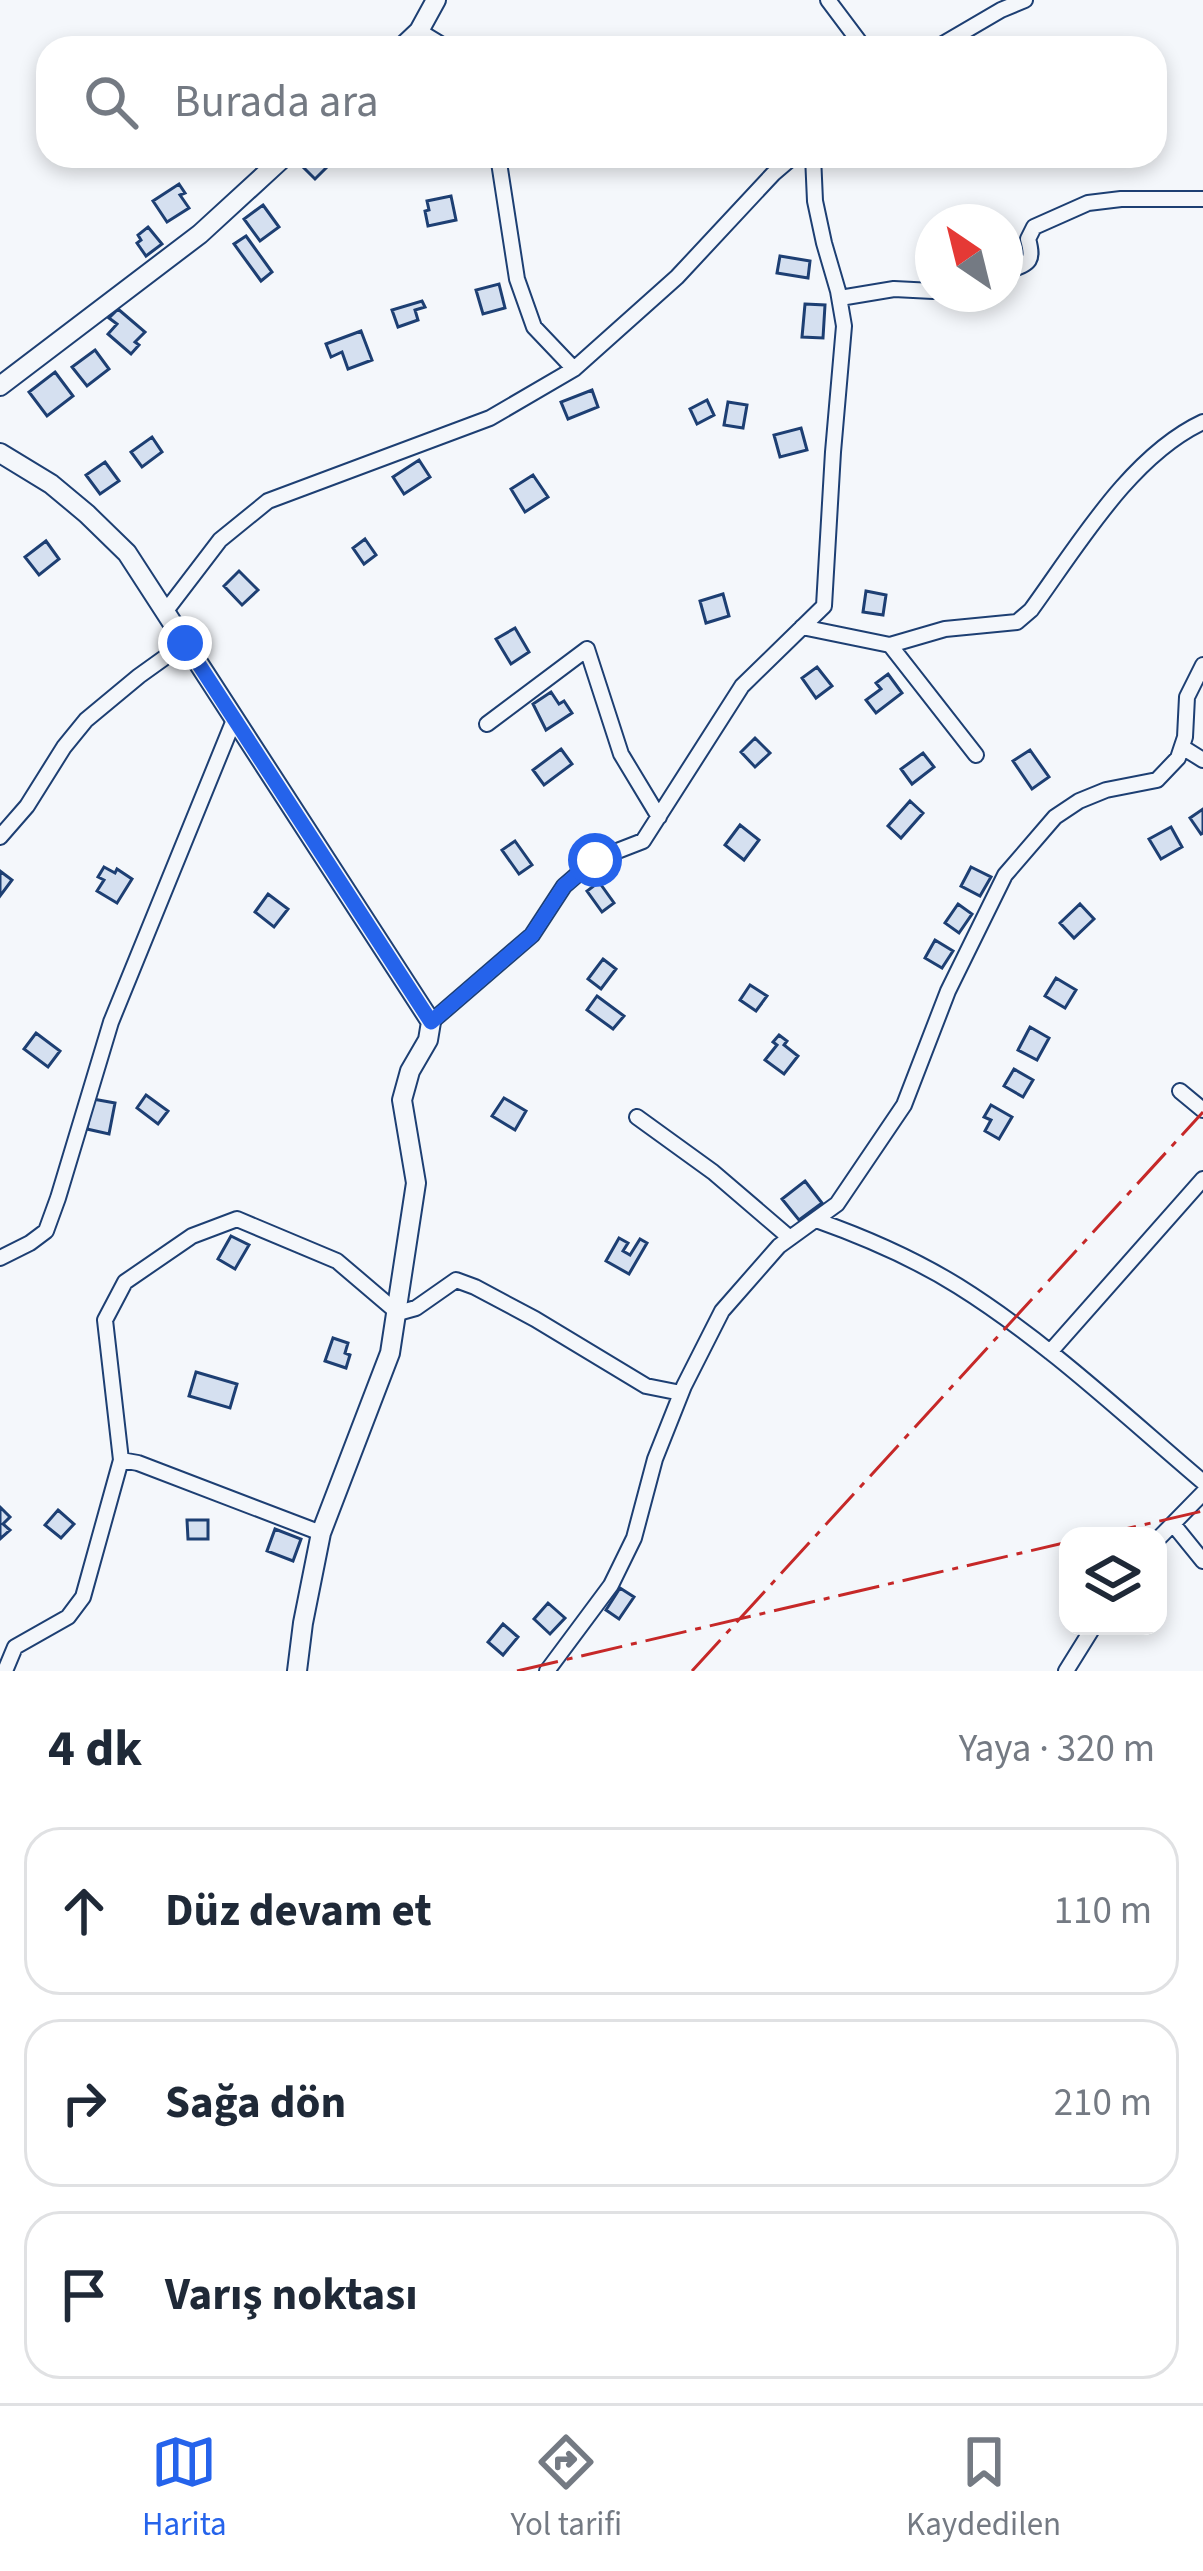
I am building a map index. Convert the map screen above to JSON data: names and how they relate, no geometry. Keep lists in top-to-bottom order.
{
  "north": "top left",
  "page": {
    "search": "Burada ara",
    "heading": ["4 dk", "Yaya · 320 m"],
    "list": [
      ["Düz devam et", "110 m"],
      ["Sağa dön", "210 m"],
      "Varış noktası"
    ],
    "nav": ["Harita", "Yol tarifi", "Kaydedilen"]
  }
}
